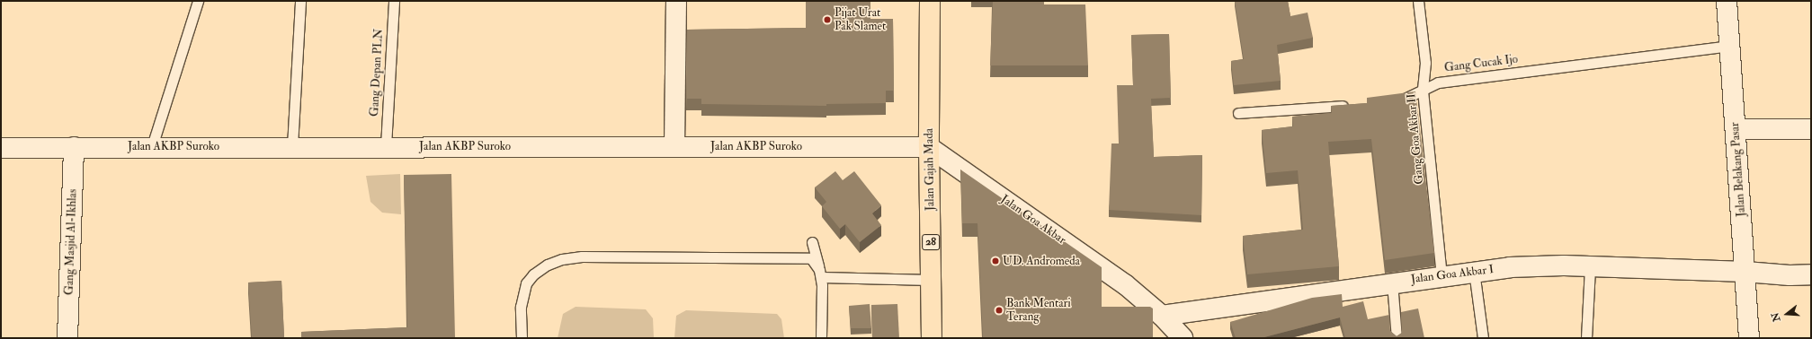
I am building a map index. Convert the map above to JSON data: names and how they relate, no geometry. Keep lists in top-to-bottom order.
{
  "streets": {
    "highway": ["Jalan Gajah Mada", "28"],
    "street": [
      "Jalan AKBP Suroko",
      "Jalan Belakang Pasar",
      "Jalan Goa Akbar",
      "Gang Masjid Al-Ikhlas",
      "Jalan Goa Akbar I"
    ],
    "lane": ["Gang Cucak Ijo", "Gang Depan PLN", "Gang Goa Akbar II"]
  },
  "crossings": [
    ["Gang Cucak Ijo", "Gang Goa Akbar II"],
    ["Gang Cucak Ijo", "Jalan Belakang Pasar"],
    ["Gang Depan PLN", "Jalan AKBP Suroko"],
    ["Gang Goa Akbar II", "Jalan Goa Akbar I"],
    ["Jalan AKBP Suroko", "Jalan Gajah Mada"],
    ["Jalan AKBP Suroko", "Jalan Goa Akbar"],
    ["Jalan AKBP Suroko", "Gang Masjid Al-Ikhlas"],
    ["Jalan Gajah Mada", "Jalan Goa Akbar"],
    ["Jalan Belakang Pasar", "Jalan Goa Akbar I"],
    ["Jalan Goa Akbar", "Jalan Goa Akbar I"]
  ],
  "places": ["Pijat Urat Pak Slamet", "UD. Andromeda", "Bank Mentari Terang"],
  "north": "left"
}
